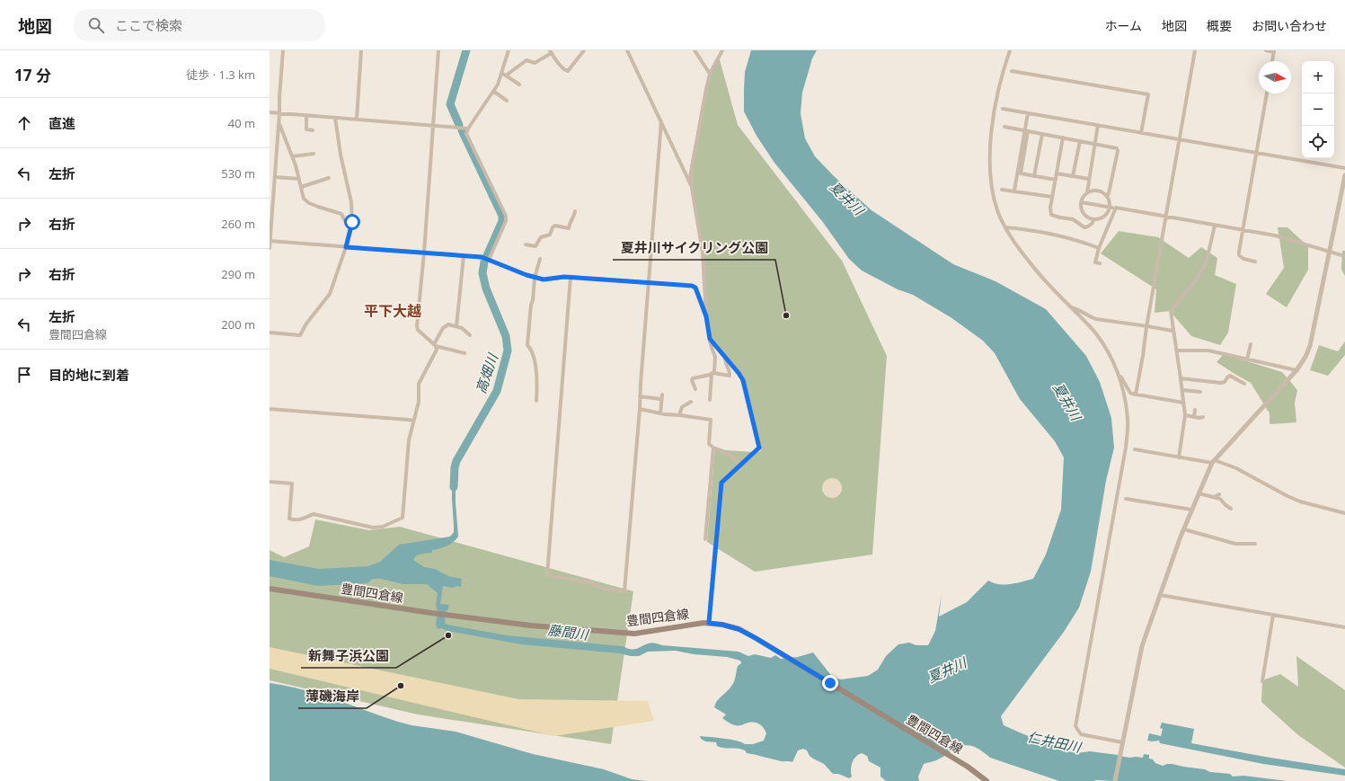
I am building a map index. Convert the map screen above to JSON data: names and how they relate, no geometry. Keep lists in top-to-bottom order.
{
  "streets": {
    "main road": ["豊間四倉線"]
  },
  "districts": ["平下大越"],
  "water": [
    "夏井川",
    "高畑川",
    "藤間川",
    "仁井田川"
  ],
  "places": ["夏井川サイクリング公園", "新舞子浜公園", "薄磯海岸"],
  "north": "right",
  "page": {
    "header": "地図",
    "search": "ここで検索",
    "nav": [
      "ホーム",
      "地図",
      "概要",
      "お問い合わせ"
    ],
    "heading": ["17 分", "徒歩 · 1.3 km"],
    "map_buttons": ["+", "−"],
    "list": [
      ["直進", "40 m"],
      ["左折", "530 m"],
      ["右折", "260 m"],
      ["右折", "290 m"],
      ["左折", "豊間四倉線", "200 m"],
      "目的地に到着"
    ]
  }
}
